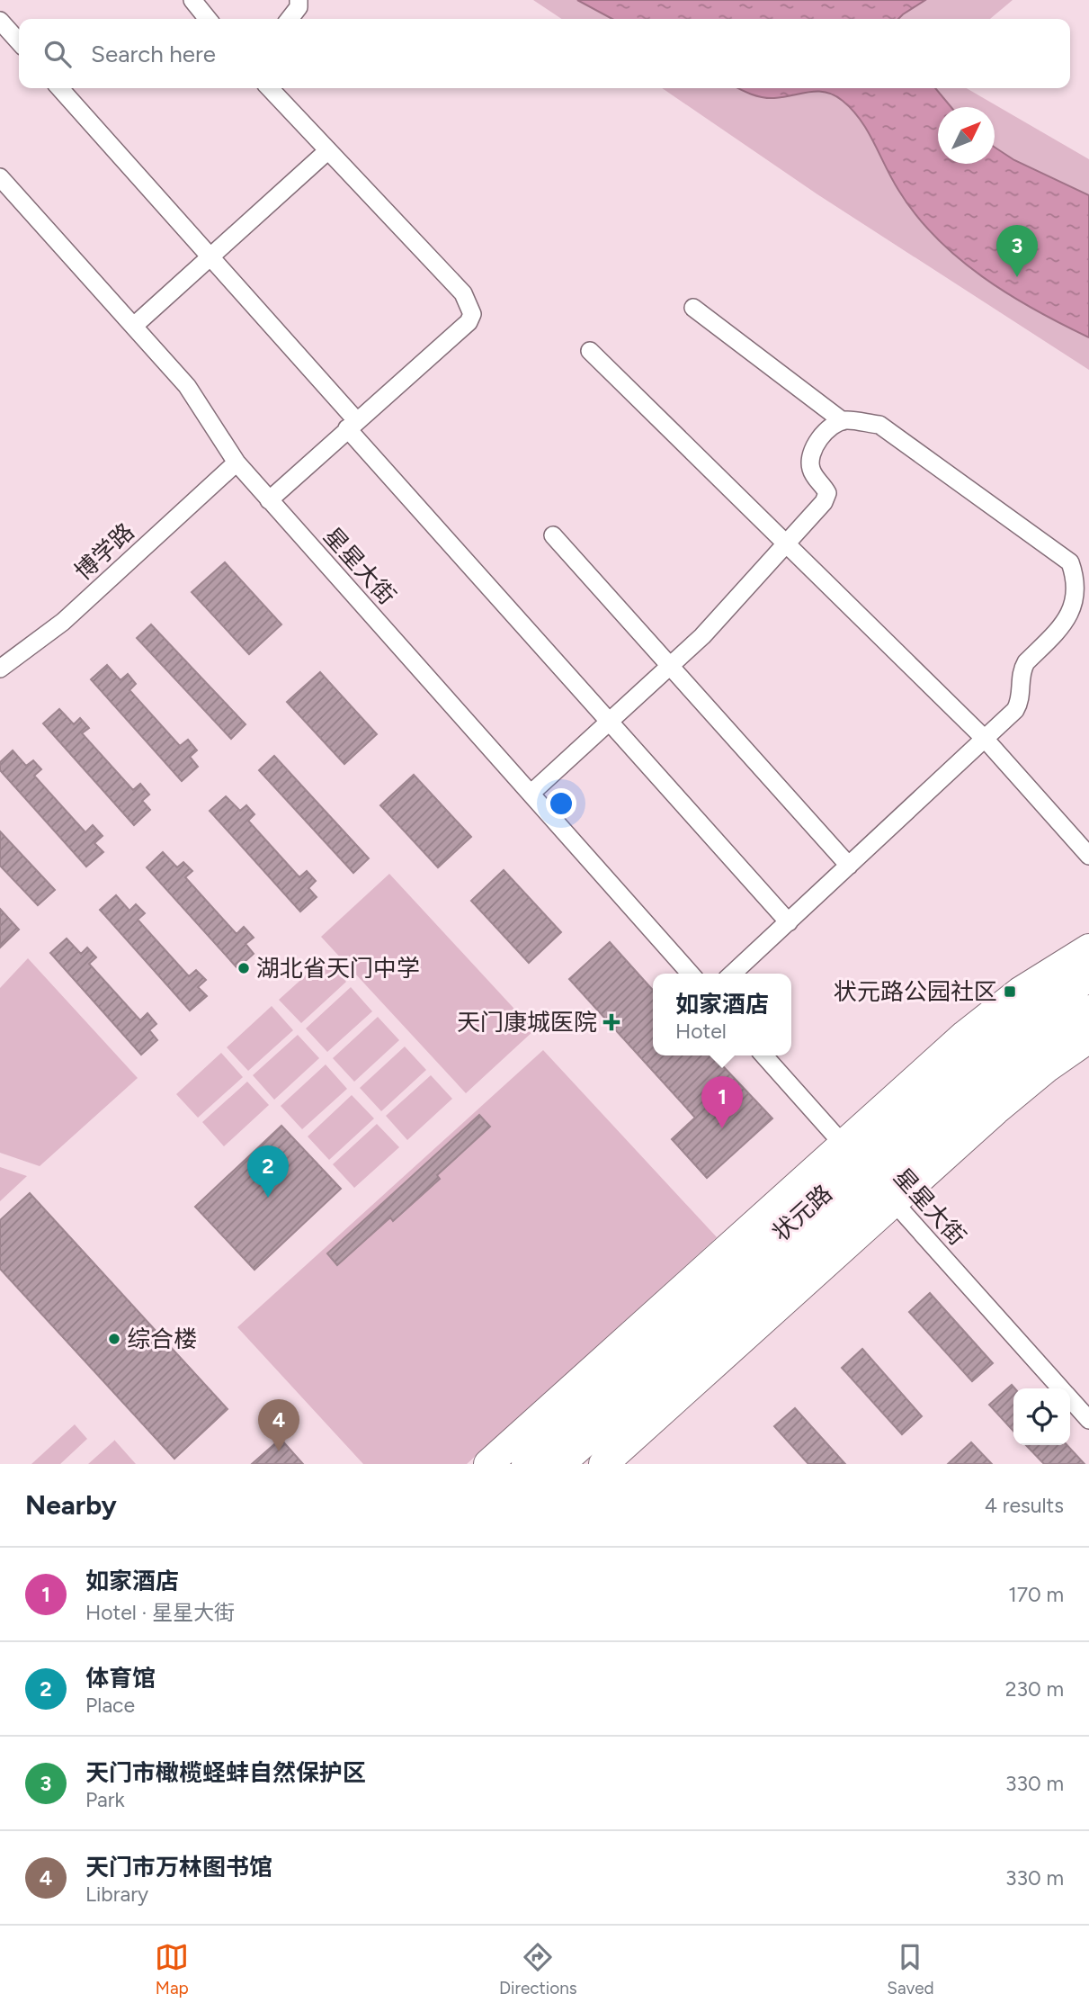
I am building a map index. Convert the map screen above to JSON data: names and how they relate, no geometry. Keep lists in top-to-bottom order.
{
  "streets": {
    "highway": ["状元路"],
    "street": ["博学路", "星星大街"]
  },
  "crossings": [
    ["博学路", "星星大街"],
    ["星星大街", "状元路"]
  ],
  "places": {
    "other": ["湖北省天门中学", "综合楼"],
    "transit": ["状元路公园社区"],
    "health": ["天门康城医院"]
  },
  "north": "top right",
  "page": {
    "search": "Search here",
    "pins": [
      "3",
      "1",
      "2",
      "4"
    ],
    "popup": ["如家酒店", "Hotel"],
    "heading": ["Nearby", "4 results"],
    "list": [
      {
        "mark": "1",
        "name": "如家酒店",
        "note": "Hotel · 星星大街",
        "value": "170 m"
      },
      {
        "mark": "2",
        "name": "体育馆",
        "note": "Place",
        "value": "230 m"
      },
      {
        "mark": "3",
        "name": "天门市橄榄蛏蚌自然保护区",
        "note": "Park",
        "value": "330 m"
      },
      {
        "mark": "4",
        "name": "天门市万林图书馆",
        "note": "Library",
        "value": "330 m"
      }
    ],
    "nav": ["Map", "Directions", "Saved"]
  }
}
